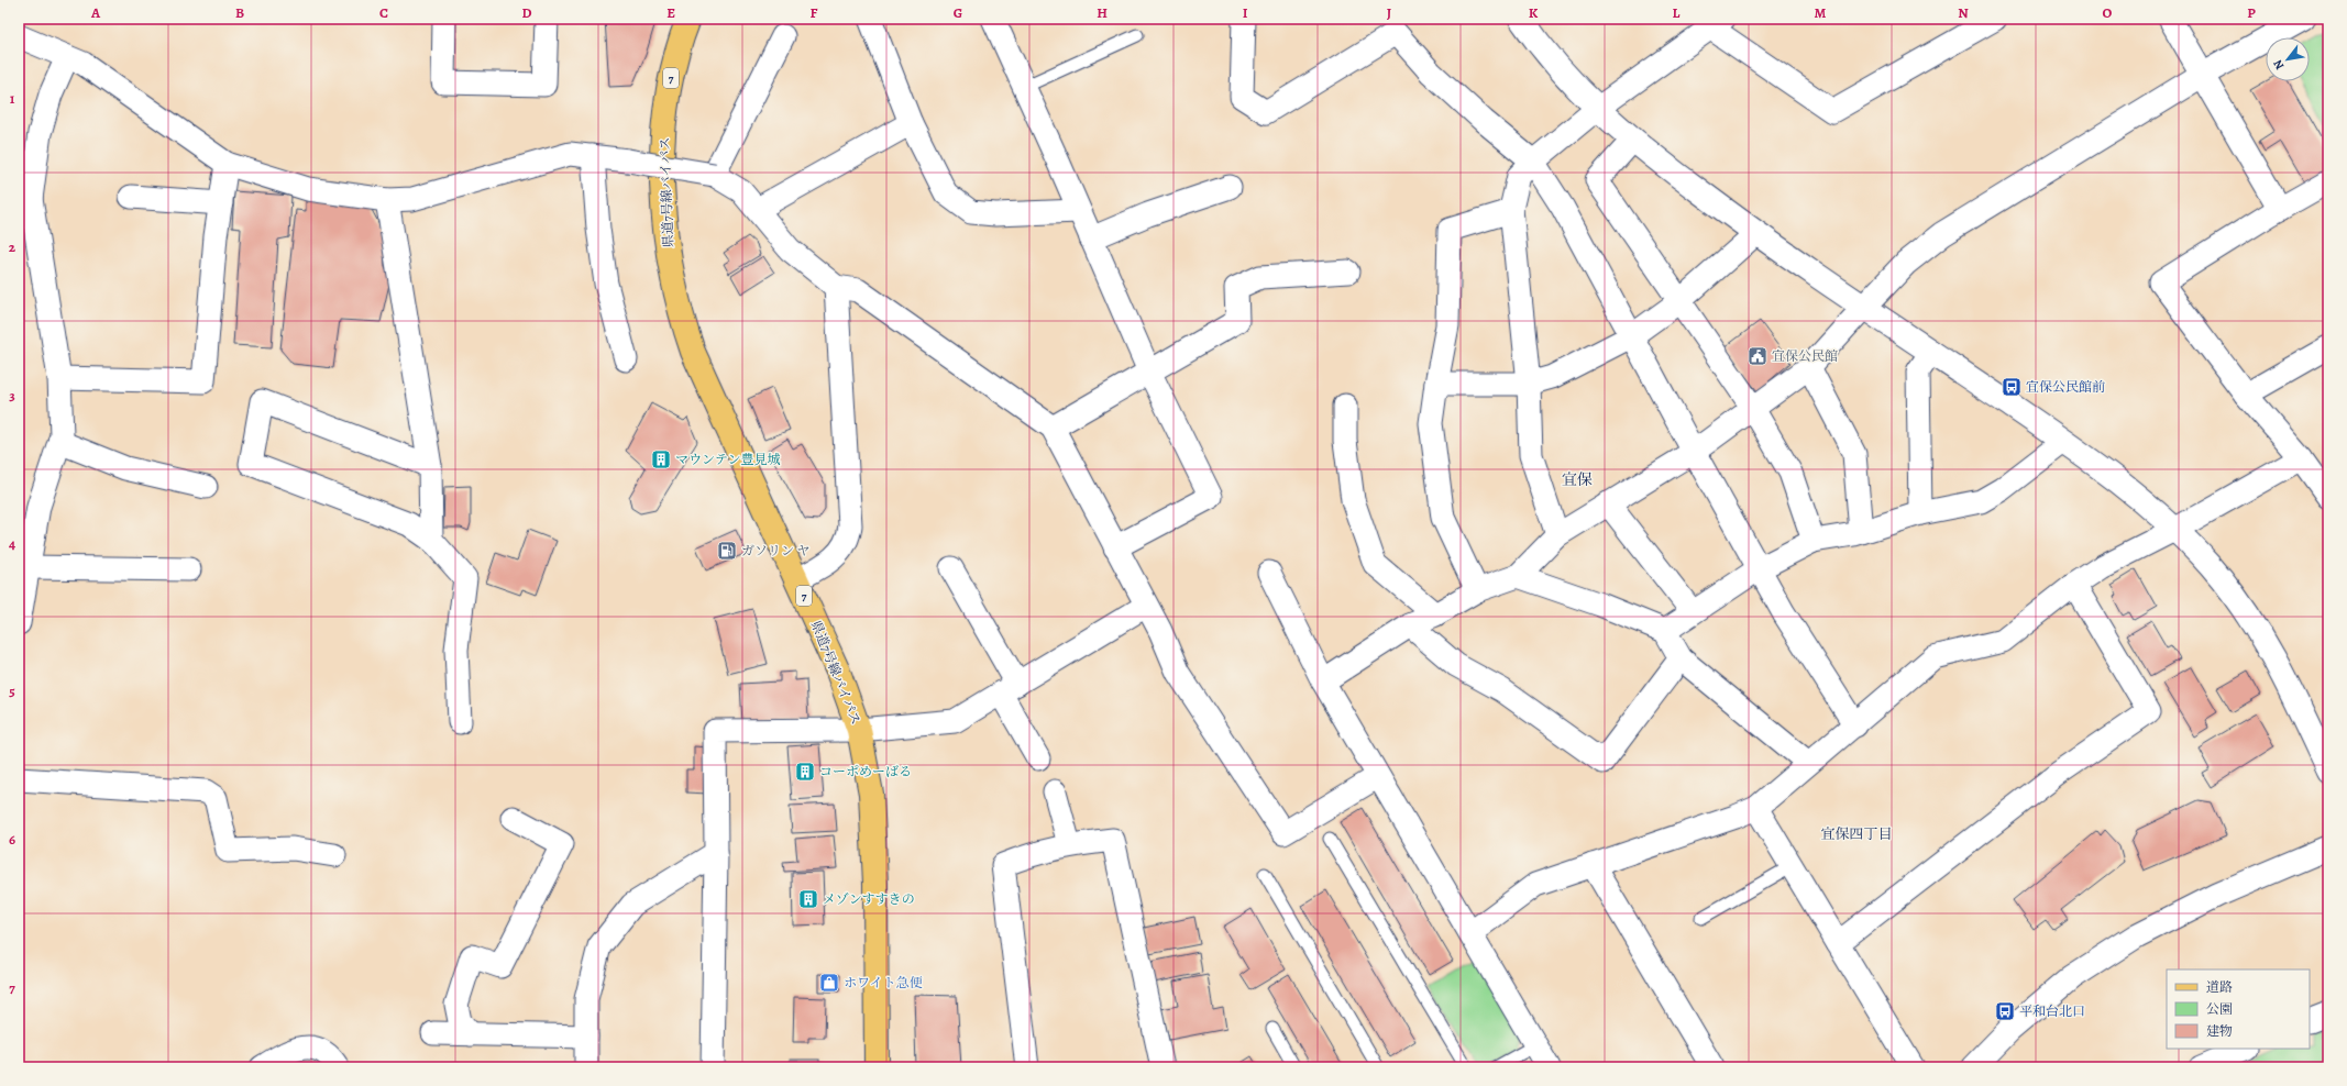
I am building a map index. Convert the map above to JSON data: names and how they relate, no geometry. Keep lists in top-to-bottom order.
{
  "streets": {
    "main road": ["7", "県道7号線バイパス"]
  },
  "districts": ["宜保", "宜保四丁目"],
  "places": {
    "public building": ["宜保公民館"],
    "bus stop": ["宜保公民館前", "平和台北口"],
    "building": ["マウンテン豊見城", "コーポめーばる", "メゾンすすきの"],
    "fuel station": ["ガソリン ヤ"],
    "shop": ["ホワイト急便"]
  },
  "legend": ["道路", "公園", "建物"],
  "north": "bottom left",
  "grid": {
    "columns": [
      "A",
      "B",
      "C",
      "D",
      "E",
      "F",
      "G",
      "H",
      "I",
      "J",
      "K",
      "L",
      "M",
      "N",
      "O",
      "P"
    ],
    "rows": [
      "1",
      "2",
      "3",
      "4",
      "5",
      "6",
      "7"
    ]
  }
}
